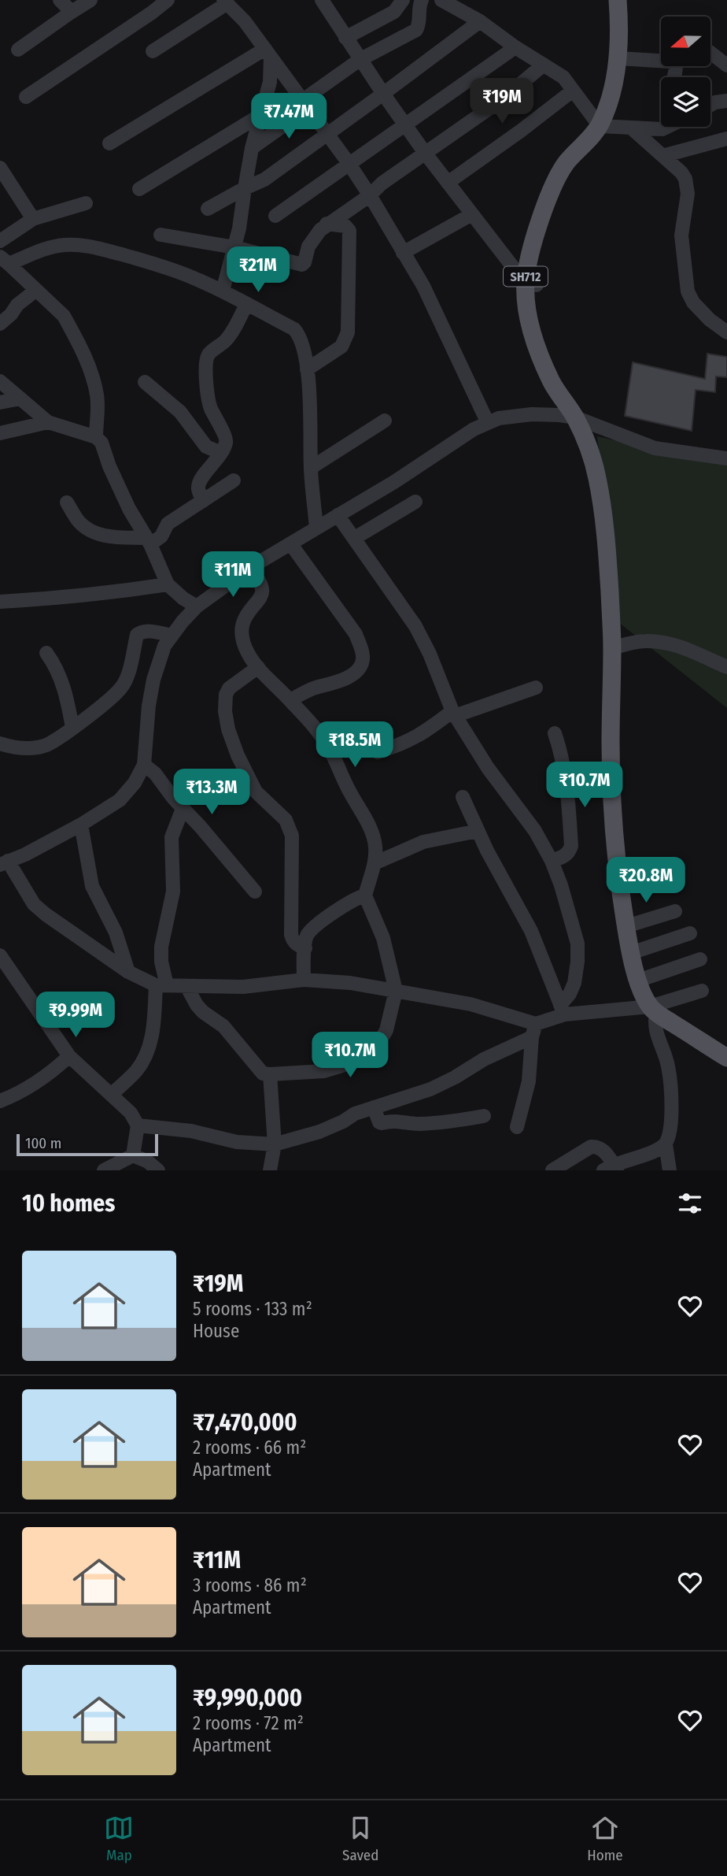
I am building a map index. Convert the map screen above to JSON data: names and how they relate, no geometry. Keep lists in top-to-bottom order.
{
  "streets": {
    "main road": ["SH712"]
  },
  "scale_bar": "100 m",
  "north": "left",
  "page": {
    "price": [
      "₹19M",
      "₹7.47M",
      "₹21M",
      "₹11M",
      "₹18.5M",
      "₹10.7M",
      "₹13.3M",
      "₹20.8M",
      "₹9.99M",
      "₹10.7M"
    ],
    "scale": "100 m",
    "heading": "10 homes",
    "list": [
      {
        "name": "₹19M",
        "note": "5 rooms · 133 m² · House"
      },
      {
        "name": "₹7,470,000",
        "note": "2 rooms · 66 m² · Apartment"
      },
      {
        "name": "₹11M",
        "note": "3 rooms · 86 m² · Apartment"
      },
      {
        "name": "₹9,990,000",
        "note": "2 rooms · 72 m² · Apartment"
      }
    ],
    "tabs": ["Map", "Saved", "Home"]
  }
}
